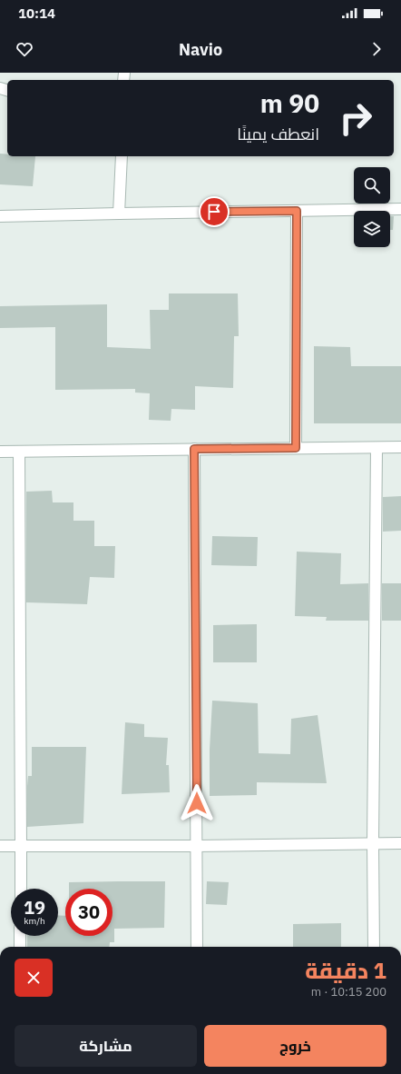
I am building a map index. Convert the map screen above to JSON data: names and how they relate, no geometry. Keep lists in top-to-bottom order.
{
  "page": {
    "status": "10:14",
    "header": "Navio",
    "turn": ["90 m", "انعطف يمينًا"],
    "speed": "19 km/h",
    "limit": "30",
    "heading": ["1 دقيقة", "200 m · 10:15"],
    "buttons": ["خروج", "مشاركة"]
  }
}
